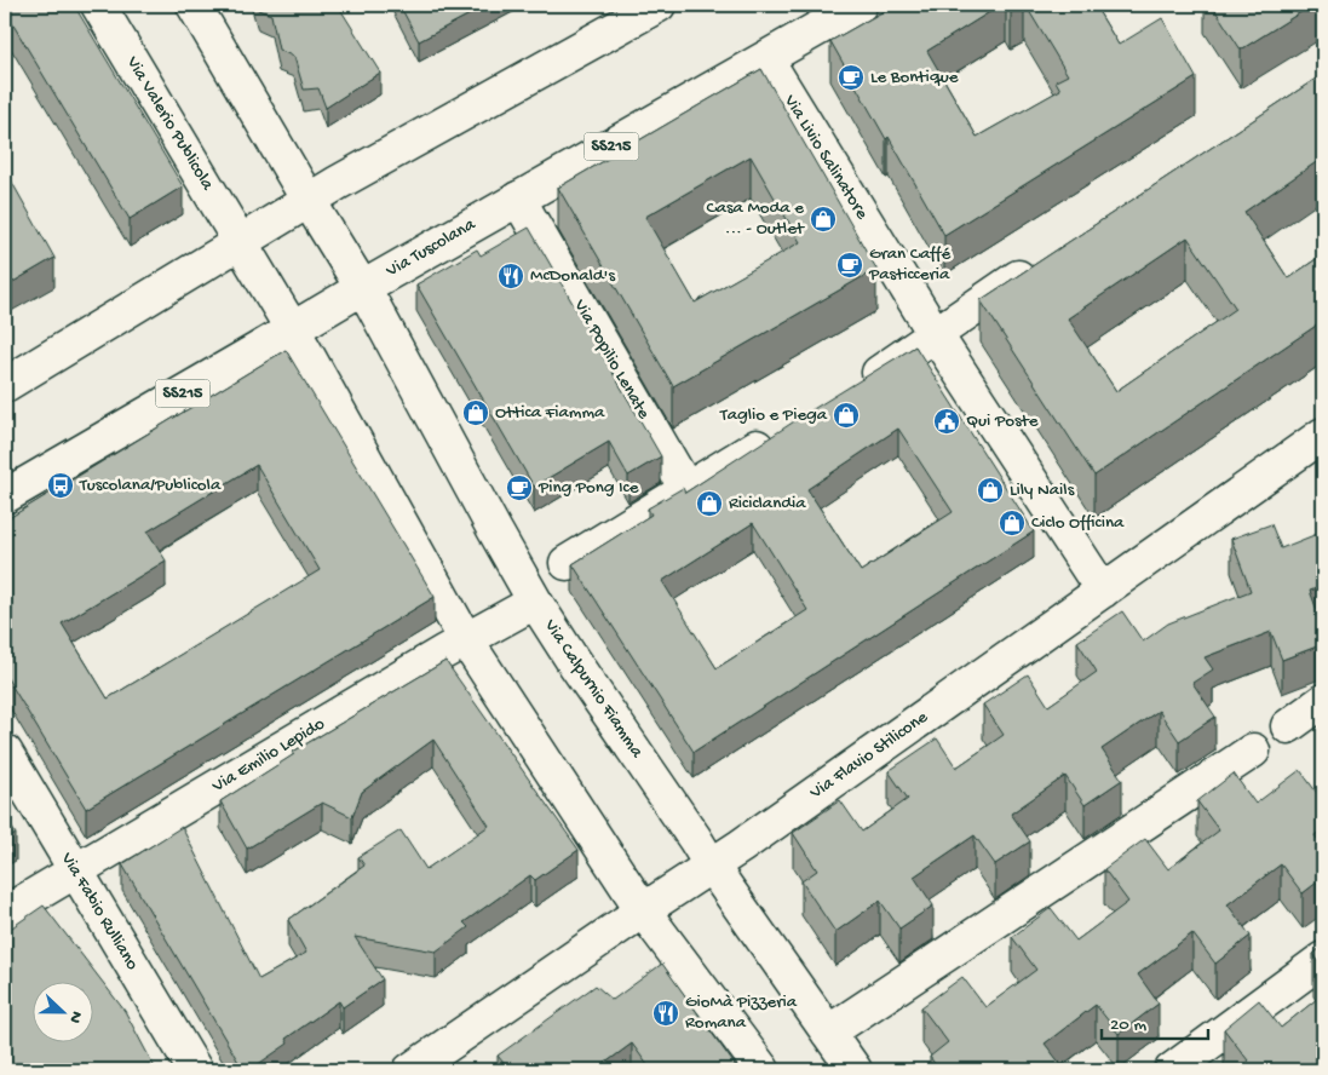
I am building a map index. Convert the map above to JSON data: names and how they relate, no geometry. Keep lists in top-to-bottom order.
{
  "streets": {
    "street": [
      "Via Valerio Publicola",
      "SS215",
      "Via Livio Salinatore",
      "Via Tuscolana",
      "Via Popilio Lenate",
      "Via Calpurnio Fiamma",
      "Via Emilio Lepido",
      "Via Flavio Stilicone",
      "Via Fabio Rulliano"
    ]
  },
  "crossings": [
    ["Via Valerio Publicola", "Via Tuscolana"],
    ["Via Livio Salinatore", "Via Tuscolana"],
    ["Via Livio Salinatore", "Via Flavio Stilicone"],
    ["Via Tuscolana", "Via Popilio Lenate"],
    ["Via Tuscolana", "Via Calpurnio Fiamma"],
    ["Via Calpurnio Fiamma", "Via Emilio Lepido"],
    ["Via Calpurnio Fiamma", "Via Flavio Stilicone"],
    ["Via Emilio Lepido", "Via Fabio Rulliano"]
  ],
  "places": {
    "cafe": ["Le Bontique", "Gran Caffé Pasticceria", "Ping Pong Ice"],
    "shop": [
      "Casa Moda e ... - Outlet",
      "Ottica Fiamma",
      "Taglio e Piega",
      "Lily Nails",
      "Riciclandia",
      "Ciclo Officina"
    ],
    "restaurant": ["McDonald's", "GioMà Pizzeria Romana"],
    "public building": ["Qui Poste"],
    "bus stop": ["Tuscolana/Publicola"]
  },
  "scale_bar": "20 m",
  "north": "right"
}
